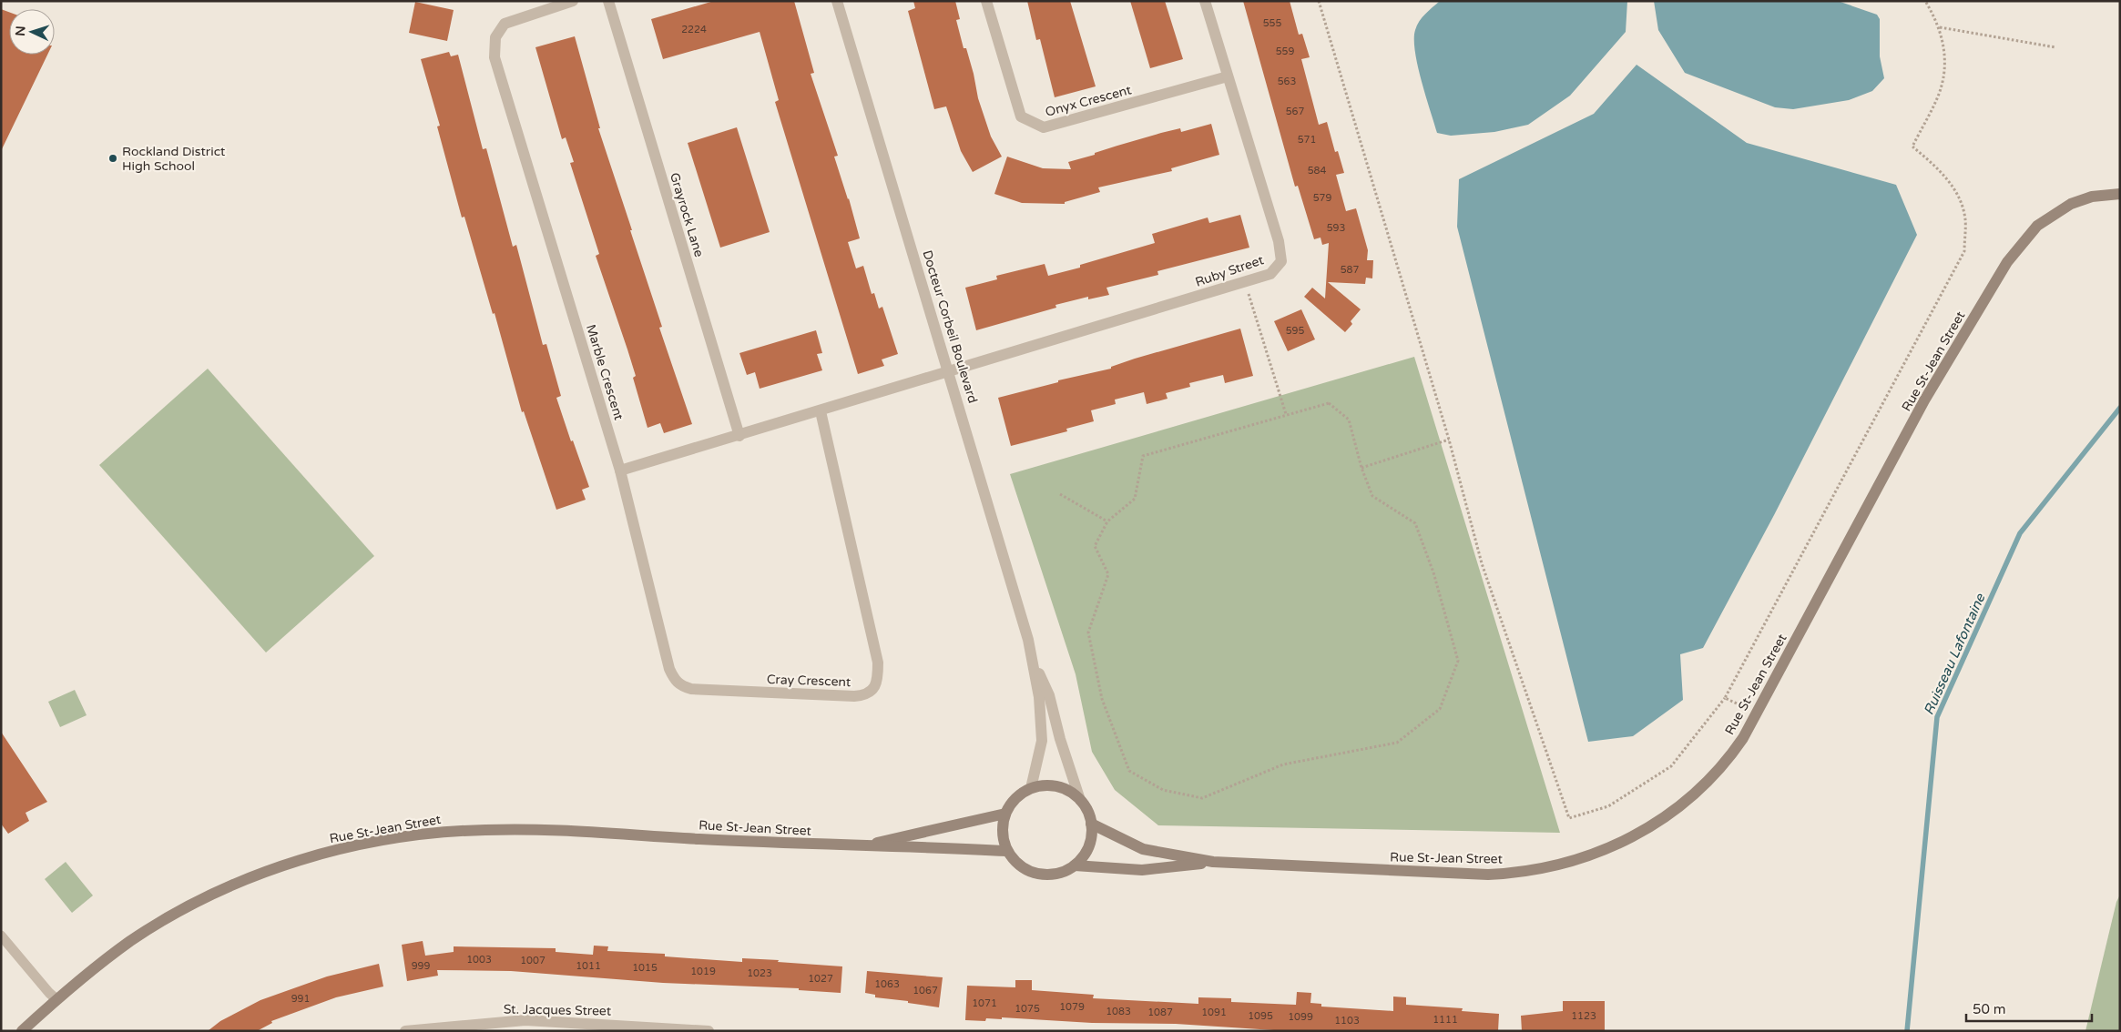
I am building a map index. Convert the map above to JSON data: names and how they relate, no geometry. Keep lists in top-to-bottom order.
{
  "streets": {
    "main road": ["Rue St-Jean Street"],
    "street": [
      "Onyx Crescent",
      "Grayrock Lane",
      "Ruby Street",
      "Docteur Corbeil Boulevard",
      "Marble Crescent",
      "Cray Crescent",
      "St. Jacques Street"
    ]
  },
  "crossings": [
    ["Onyx Crescent", "Ruby Street"],
    ["Ruby Street", "Docteur Corbeil Boulevard"],
    ["Docteur Corbeil Boulevard", "Rue St-Jean Street"],
    ["Marble Crescent", "Cray Crescent"]
  ],
  "water": ["Ruisseau Lafontaine"],
  "places": ["Rockland District High School"],
  "house_numbers": [
    "555",
    "2224",
    "559",
    "563",
    "567",
    "571",
    "584",
    "579",
    "593",
    "587",
    "595",
    "1003",
    "1007",
    "999",
    "1011",
    "1015",
    "1019",
    "1023",
    "1027",
    "1063",
    "1067",
    "991",
    "1071",
    "1079",
    "1075",
    "1083",
    "1087",
    "1091",
    "1095",
    "1123",
    "1099",
    "1111",
    "1103"
  ],
  "scale_bar": "50 m",
  "north": "left"
}
